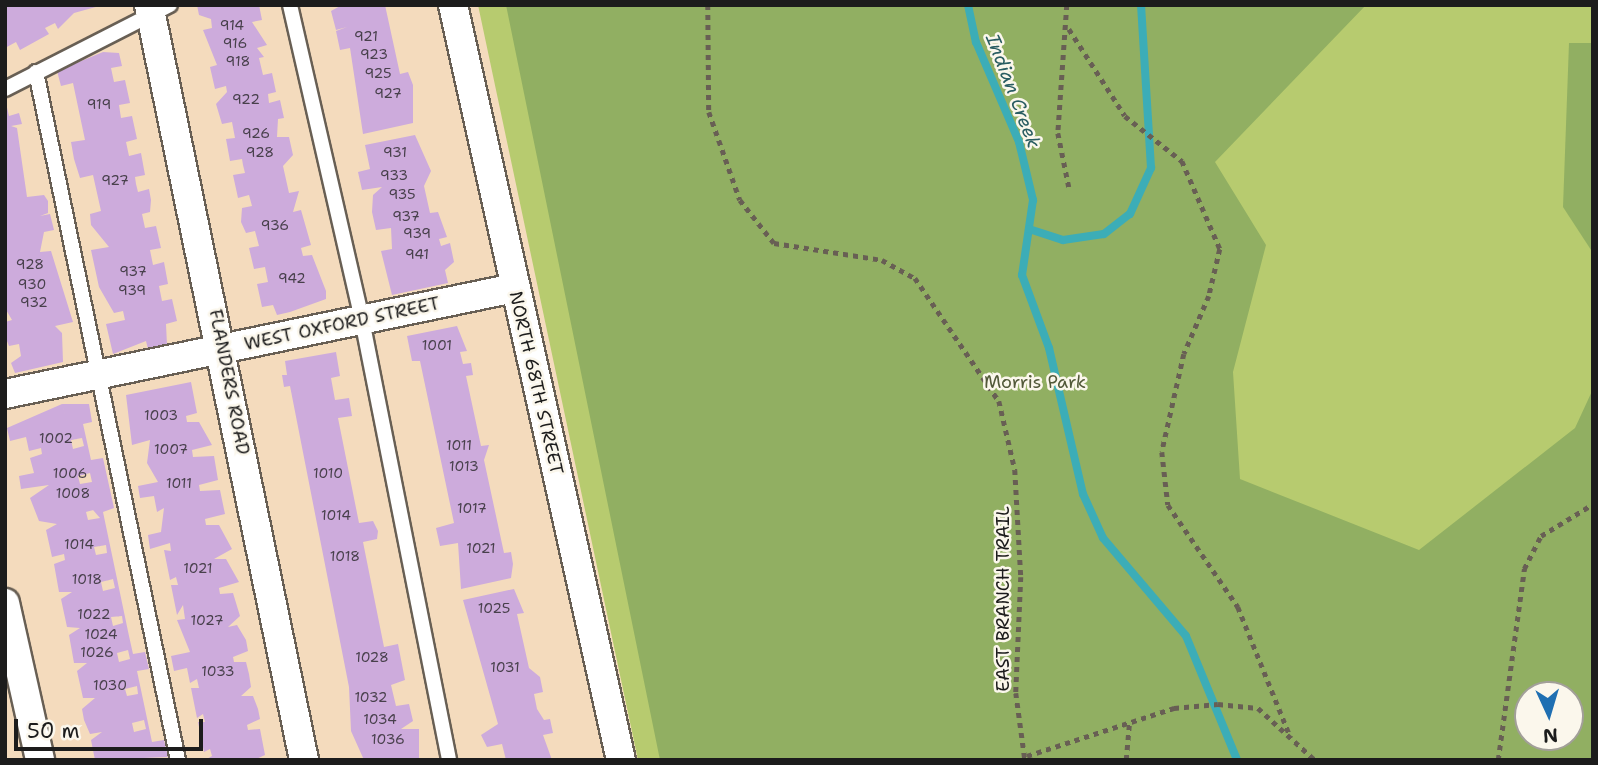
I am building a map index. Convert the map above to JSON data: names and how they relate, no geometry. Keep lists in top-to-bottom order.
{
  "streets": {
    "street": ["WEST OXFORD STREET", "FLANDERS ROAD", "NORTH 68TH STREET"],
    "path": ["EAST BRANCH TRAIL"]
  },
  "crossings": [
    ["WEST OXFORD STREET", "FLANDERS ROAD"],
    ["WEST OXFORD STREET", "NORTH 68TH STREET"]
  ],
  "water": ["Indian Creek"],
  "parks": ["Morris Park"],
  "house_numbers": [
    "914",
    "921",
    "916",
    "923",
    "918",
    "925",
    "927",
    "922",
    "919",
    "926",
    "928",
    "931",
    "933",
    "927",
    "935",
    "937",
    "936",
    "939",
    "941",
    "928",
    "937",
    "942",
    "930",
    "939",
    "932",
    "1001",
    "1003",
    "1002",
    "1011",
    "1007",
    "1013",
    "1006",
    "1010",
    "1011",
    "1008",
    "1017",
    "1014",
    "1014",
    "1021",
    "1018",
    "1021",
    "1018",
    "1025",
    "1022",
    "1027",
    "1024",
    "1026",
    "1028",
    "1031",
    "1033",
    "1030",
    "1032",
    "1034",
    "1036"
  ],
  "scale_bar": "50 m",
  "north": "bottom"
}
